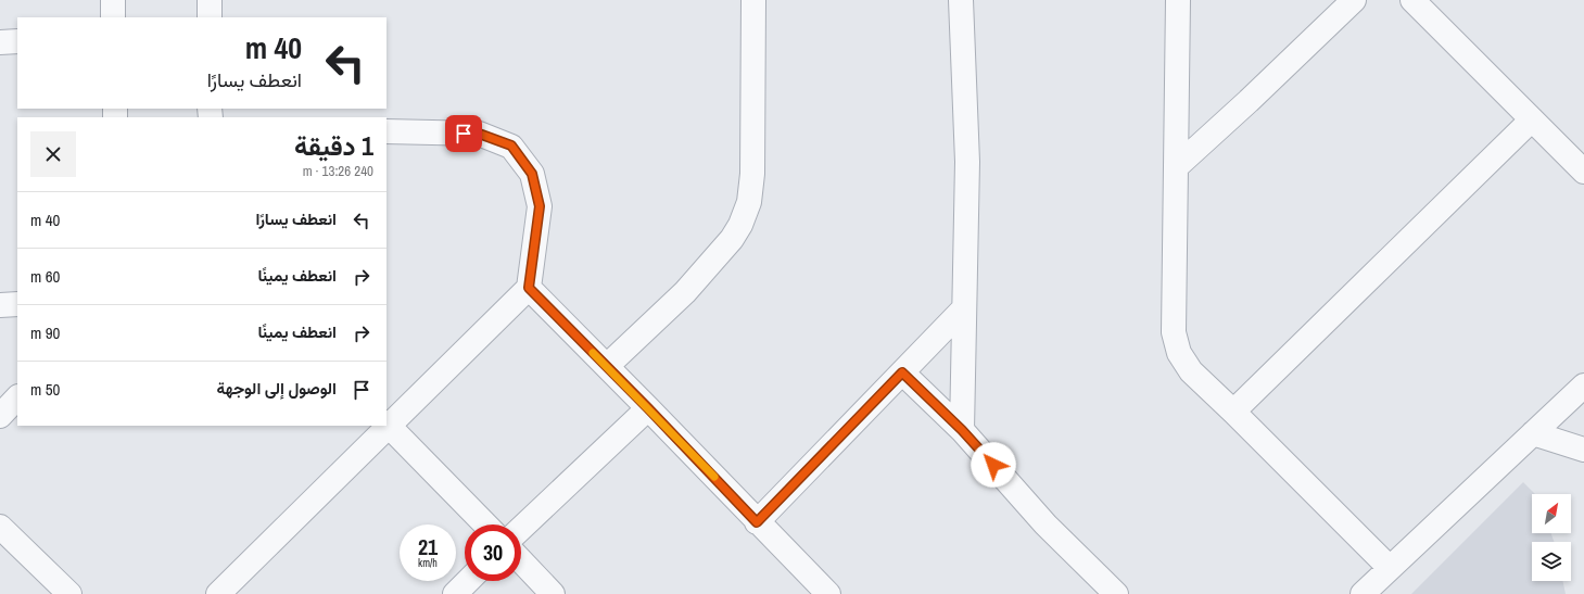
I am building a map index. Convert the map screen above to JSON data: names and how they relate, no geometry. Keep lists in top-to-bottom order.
{
  "north": "top right",
  "page": {
    "turn": ["40 m", "انعطف يسارًا"],
    "heading": ["1 دقيقة", "240 m · 13:26"],
    "list": [
      {
        "name": "انعطف يسارًا",
        "value": "40 m"
      },
      {
        "name": "انعطف يمينًا",
        "value": "60 m"
      },
      {
        "name": "انعطف يمينًا",
        "value": "90 m"
      },
      {
        "name": "الوصول إلى الوجهة",
        "value": "50 m"
      }
    ],
    "speed": "21 km/h",
    "limit": "30"
  }
}
